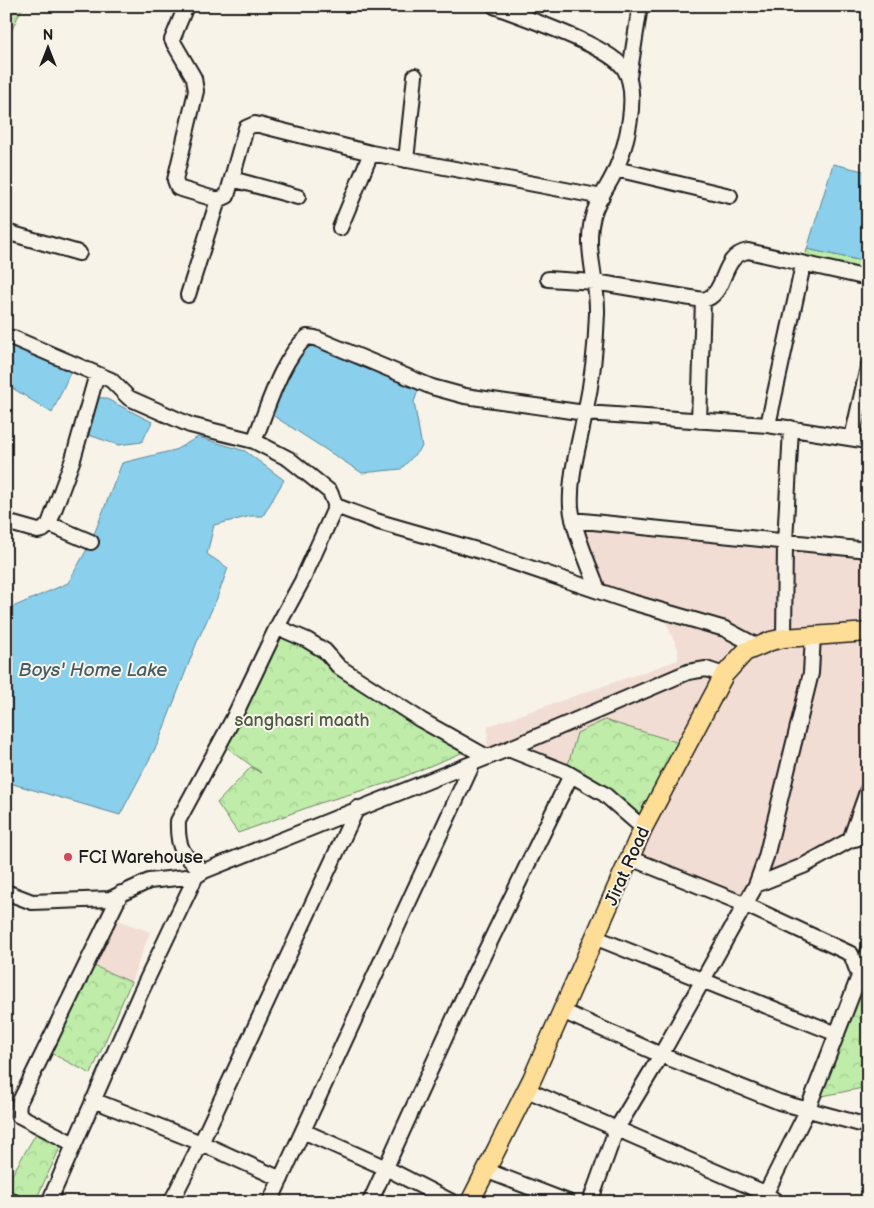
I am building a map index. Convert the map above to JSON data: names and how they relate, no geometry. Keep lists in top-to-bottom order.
{
  "streets": {
    "main road": ["Jirat Road"]
  },
  "water": ["Boys' Home Lake"],
  "parks": ["sanghasri maath"],
  "places": ["FCI Warehouse"],
  "north": "top"
}
